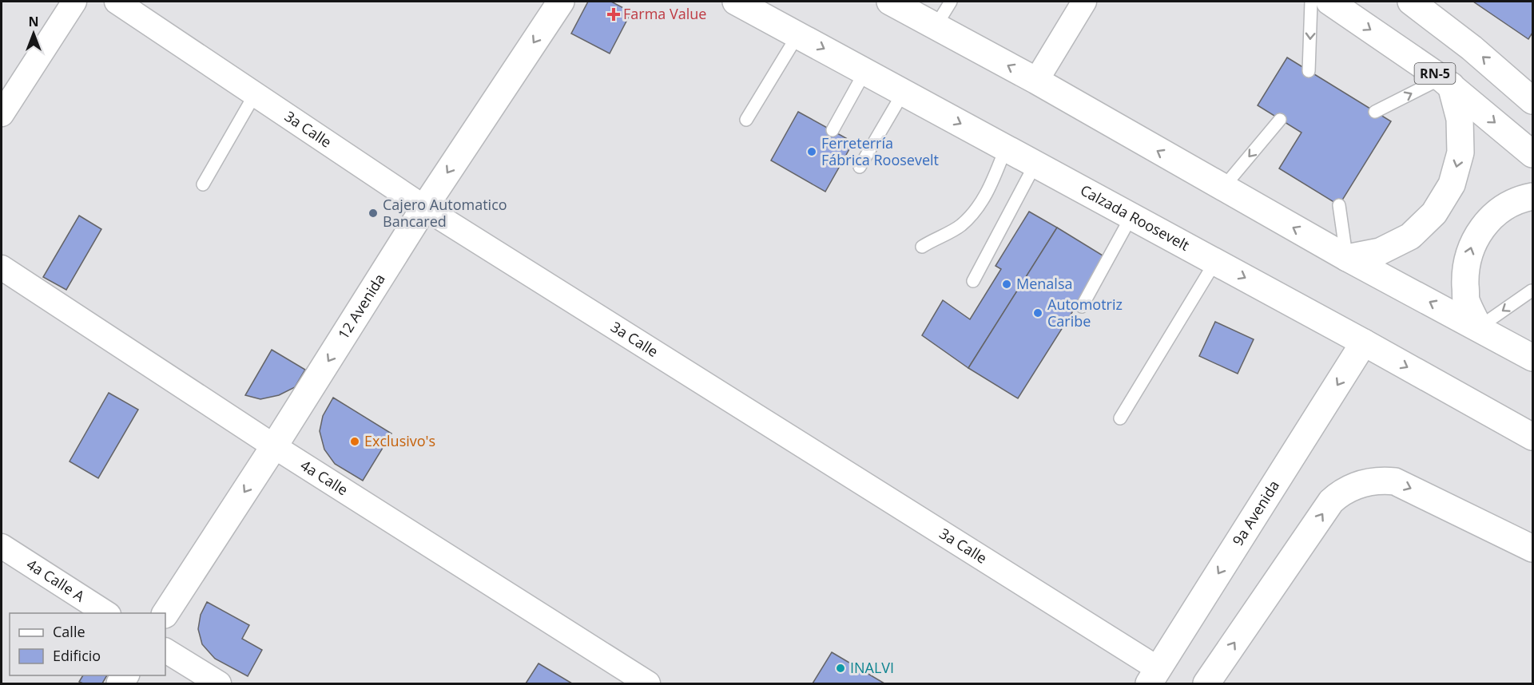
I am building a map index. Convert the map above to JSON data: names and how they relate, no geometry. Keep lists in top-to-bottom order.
{
  "streets": {
    "main road": [
      "RN-5",
      "Calzada Roosevelt",
      "12 Avenida",
      "9a Avenida"
    ],
    "street": ["3a Calle", "4a Calle", "4a Calle A"]
  },
  "crossings": [
    ["3a Calle", "12 Avenida"],
    ["3a Calle", "9a Avenida"],
    ["Calzada Roosevelt", "9a Avenida"],
    ["12 Avenida", "4a Calle"]
  ],
  "one_way": ["12 Avenida", "9a Avenida"],
  "places": {
    "health": ["Farma Value"],
    "other": [
      "Ferreterría Fábrica Roosevelt",
      "Cajero Automatico Bancared",
      "Menalsa",
      "Automotriz Caribe",
      "Exclusivo's",
      "INALVI"
    ]
  },
  "legend": ["Calle", "Edificio"],
  "north": "top"
}
